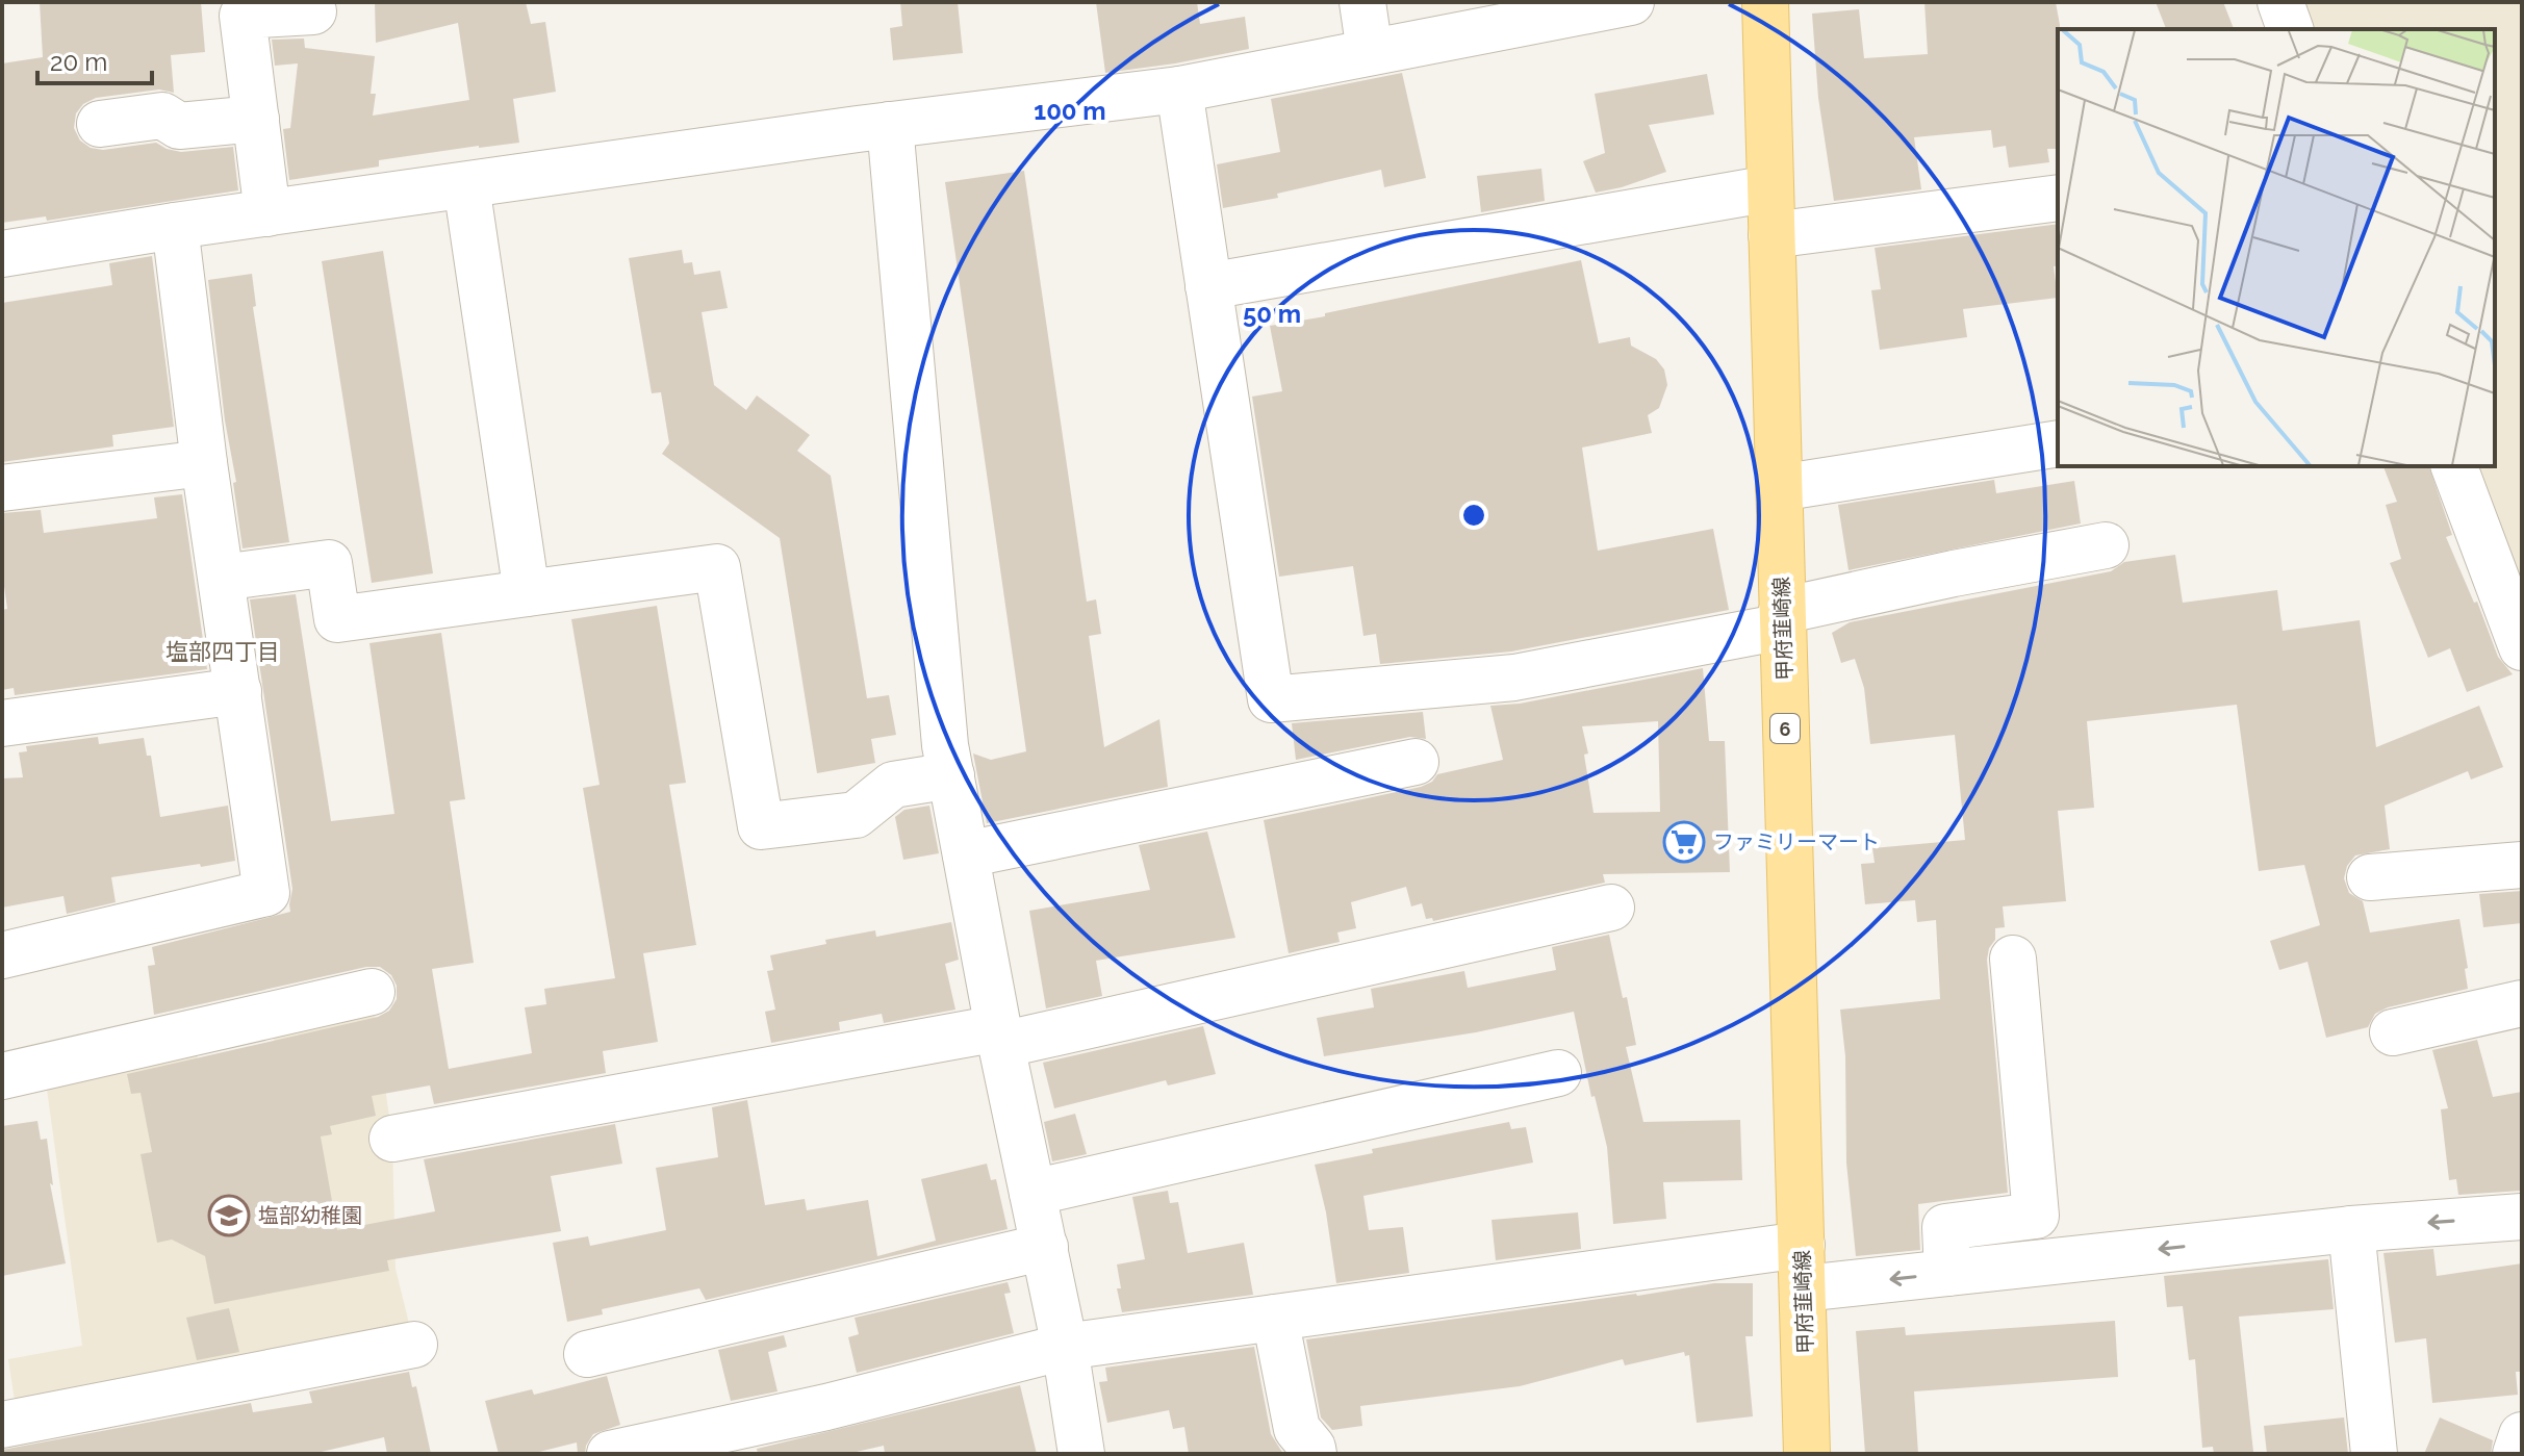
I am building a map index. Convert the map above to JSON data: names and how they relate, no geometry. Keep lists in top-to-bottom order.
{
  "streets": {
    "main road": ["甲府韮崎線", "6"]
  },
  "districts": ["塩部四丁目"],
  "places": {
    "supermarket": ["ファミリーマート"],
    "school or university": ["塩部幼稚園"]
  },
  "scale_bar": "20 m",
  "rings": ["100 m", "50 m"]
}
